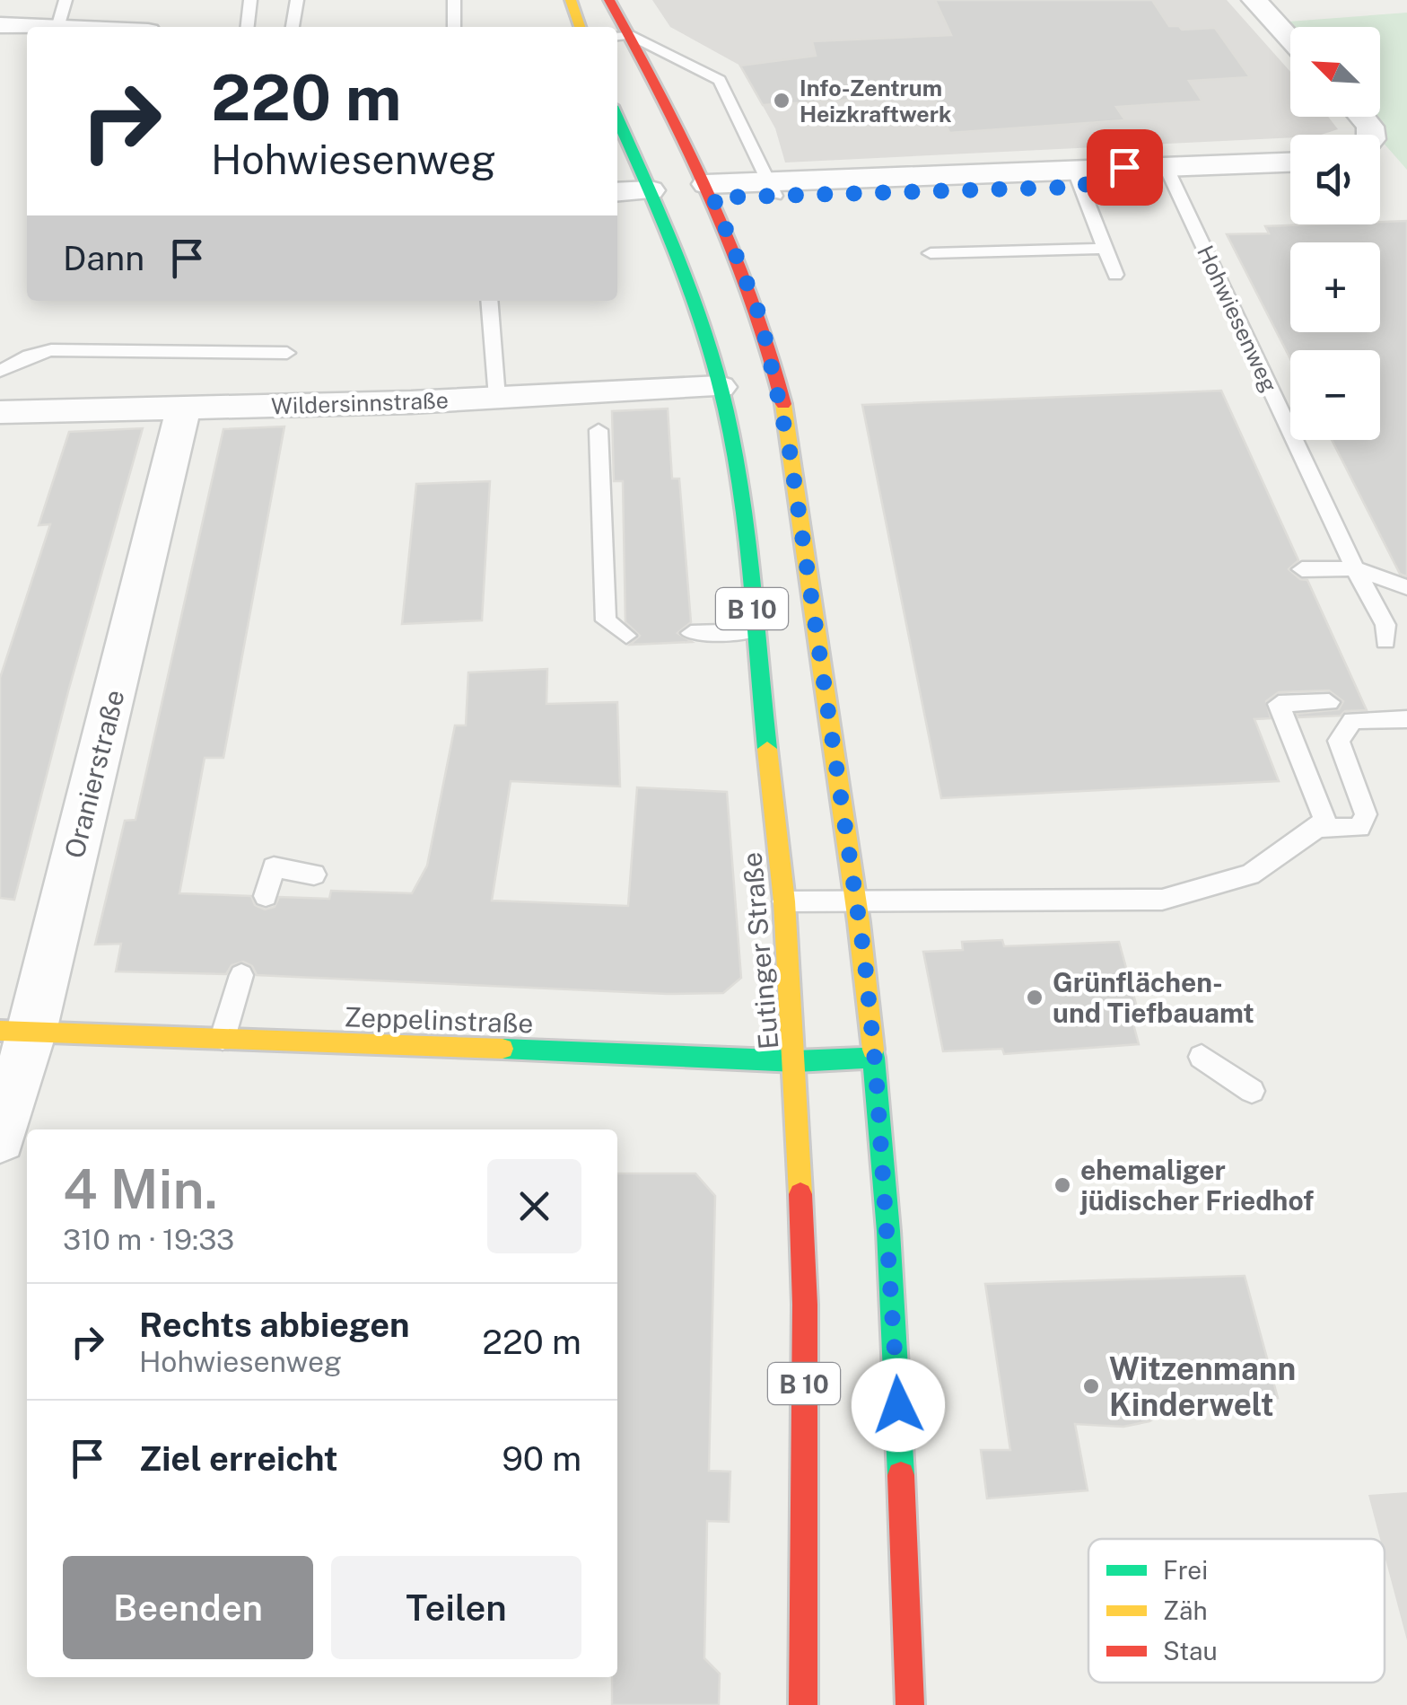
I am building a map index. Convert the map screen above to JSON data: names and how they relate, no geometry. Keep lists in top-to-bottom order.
{
  "streets": {
    "main road": ["B 10", "Eutinger Straße", "Zeppelinstraße"],
    "street": ["Wildersinnstraße", "Oranierstraße"],
    "lane": ["Hohwiesenweg"]
  },
  "crossings": [
    ["Wildersinnstraße", "Oranierstraße"],
    ["Wildersinnstraße", "Eutinger Straße"],
    ["Oranierstraße", "Zeppelinstraße"],
    ["Eutinger Straße", "Zeppelinstraße"]
  ],
  "places": [
    "Info-Zentrum Heizkraftwerk",
    "Grünflächen- und Tiefbauamt",
    "ehemaliger jüdischer Friedhof",
    "Witzenmann Kinderwelt"
  ],
  "legend": ["Frei", "Zäh", "Stau"],
  "north": "top left",
  "page": {
    "map_buttons": ["+", "−"],
    "turn": ["220 m", "Hohwiesenweg"],
    "then": "Dann",
    "heading": ["4 Min.", "310 m · 19:33"],
    "list": [
      {
        "name": "Rechts abbiegen",
        "note": "Hohwiesenweg",
        "value": "220 m"
      },
      {
        "name": "Ziel erreicht",
        "value": "90 m"
      }
    ],
    "buttons": ["Beenden", "Teilen"]
  }
}
